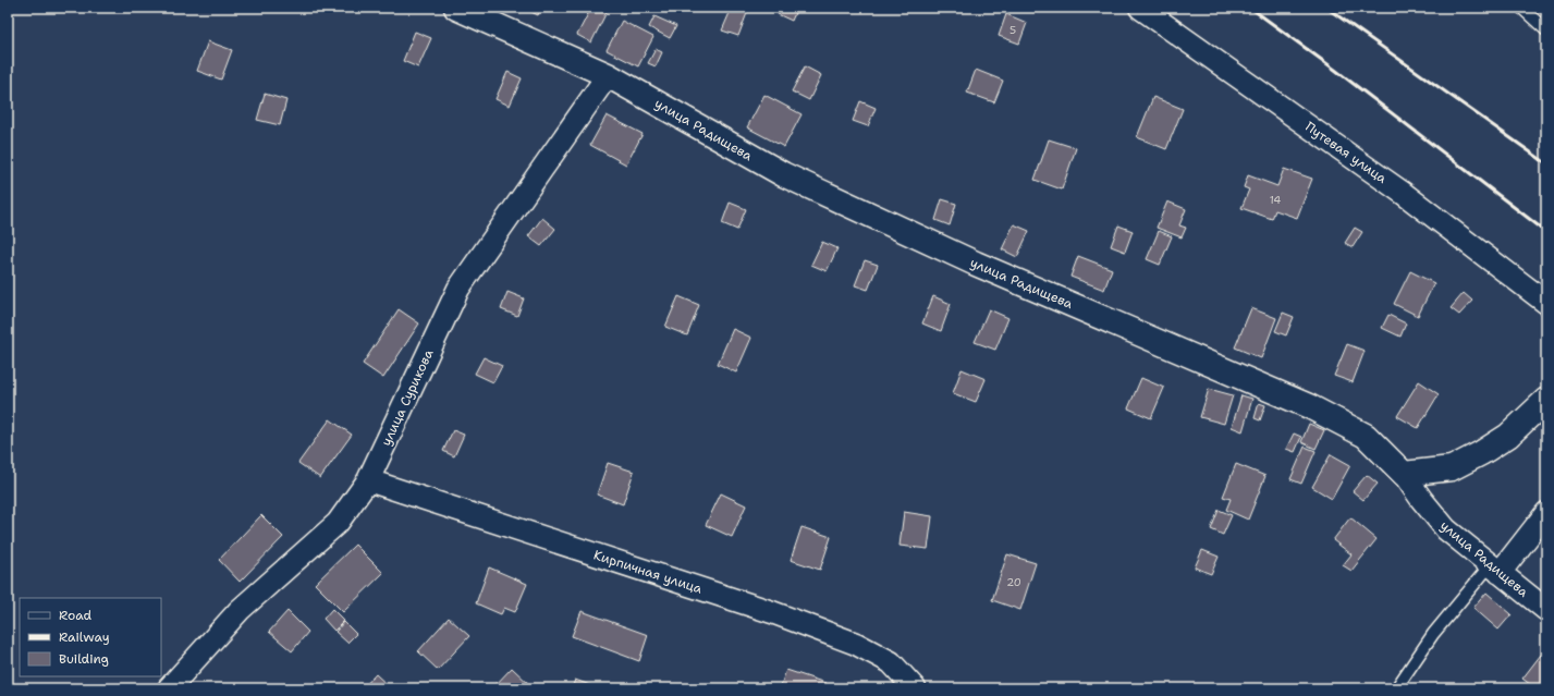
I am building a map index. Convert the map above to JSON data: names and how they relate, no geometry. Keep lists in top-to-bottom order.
{
  "streets": {
    "street": [
      "улица Радищева",
      "Путевая улица",
      "улица Сурикова",
      "Кирпичная улица"
    ]
  },
  "crossings": [
    ["улица Радищева", "улица Сурикова"],
    ["улица Сурикова", "Кирпичная улица"]
  ],
  "house_numbers": ["5", "14", "20"],
  "legend": ["Road", "Railway", "Building"]
}
